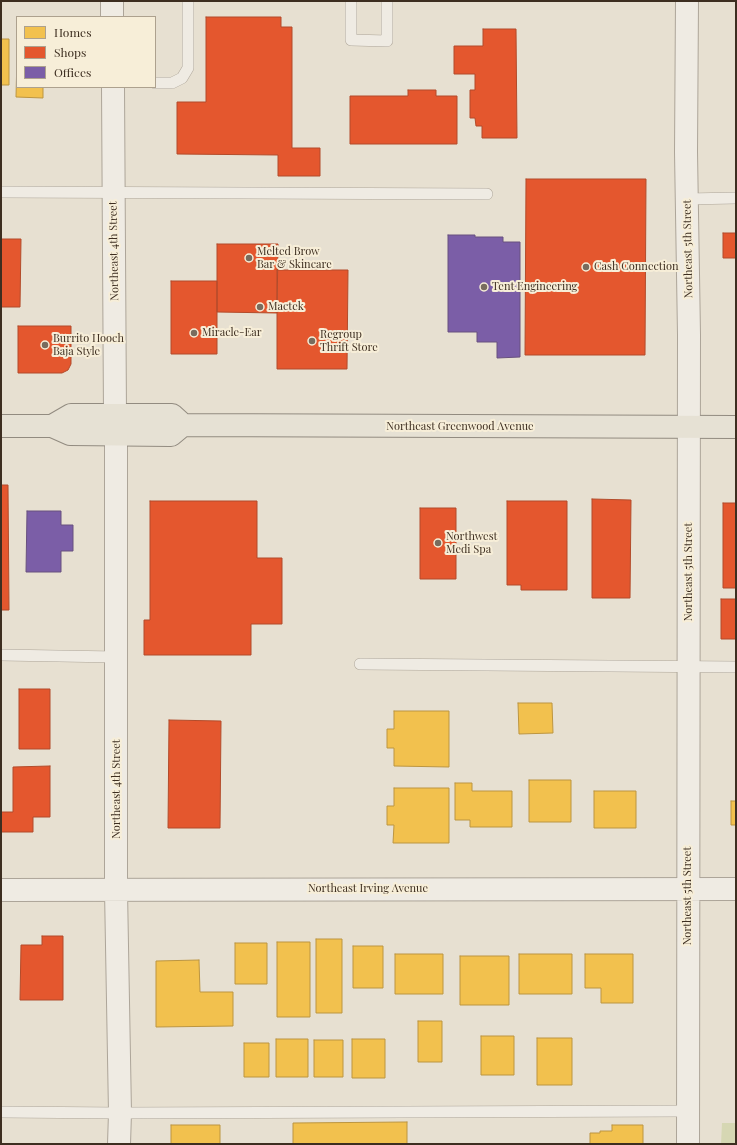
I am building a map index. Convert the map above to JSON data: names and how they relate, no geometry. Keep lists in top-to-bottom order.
{
  "streets": {
    "main road": ["Northeast Greenwood Avenue"],
    "street": ["Northeast 5th Street", "Northeast 4th Street", "Northeast Irving Avenue"]
  },
  "crossings": [
    ["Northeast 5th Street", "Northeast Greenwood Avenue"],
    ["Northeast 5th Street", "Northeast Irving Avenue"],
    ["Northeast 4th Street", "Northeast Greenwood Avenue"],
    ["Northeast 4th Street", "Northeast Irving Avenue"]
  ],
  "places": [
    "Melted Brow Bar & Skincare",
    "Cash Connection",
    "Tent Engineering",
    "Mactek",
    "Miracle-Ear",
    "Regroup Thrift Store",
    "Burrito Hooch Baja Style",
    "Northwest Medi Spa"
  ],
  "legend": ["Homes", "Shops", "Offices"]
}
